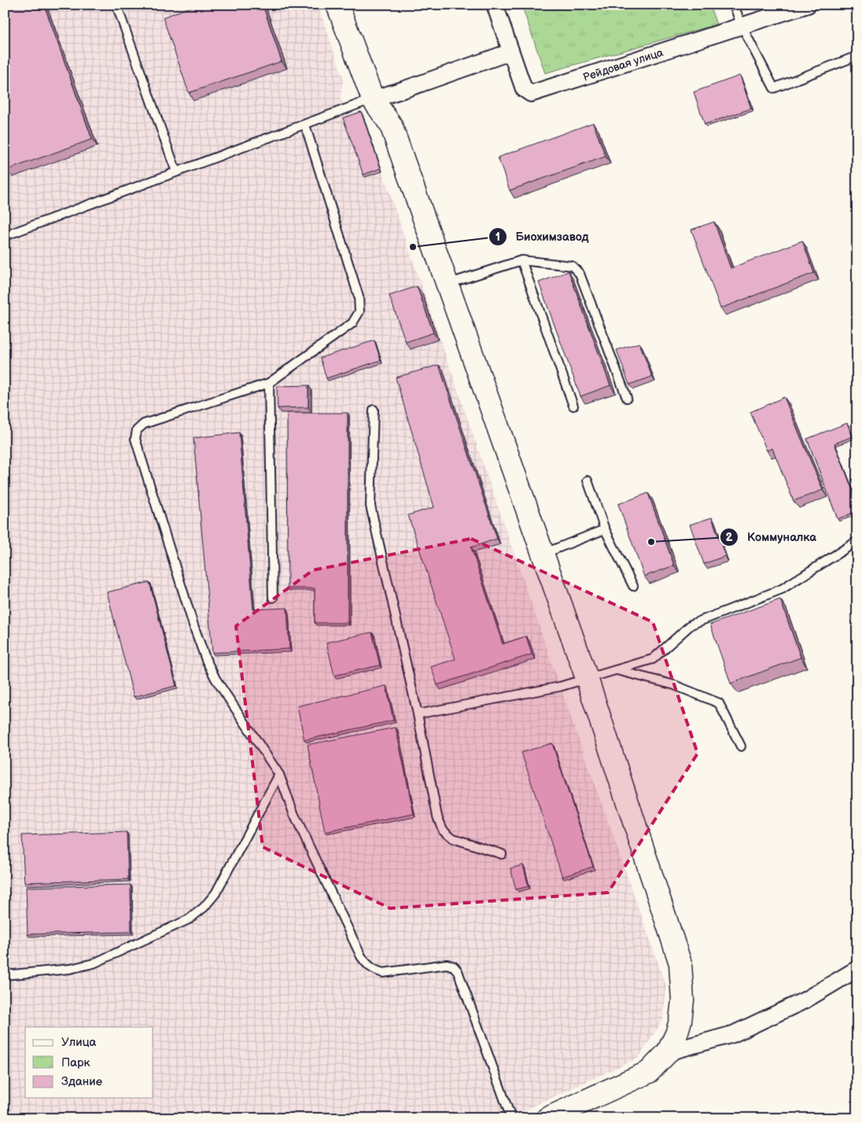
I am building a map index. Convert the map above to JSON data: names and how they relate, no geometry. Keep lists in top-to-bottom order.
{
  "streets": {
    "street": ["Рейдовая улица"]
  },
  "places": ["Биохимзавод", "Коммуналка"],
  "legend": ["Улица", "Парк", "Здание"]
}
